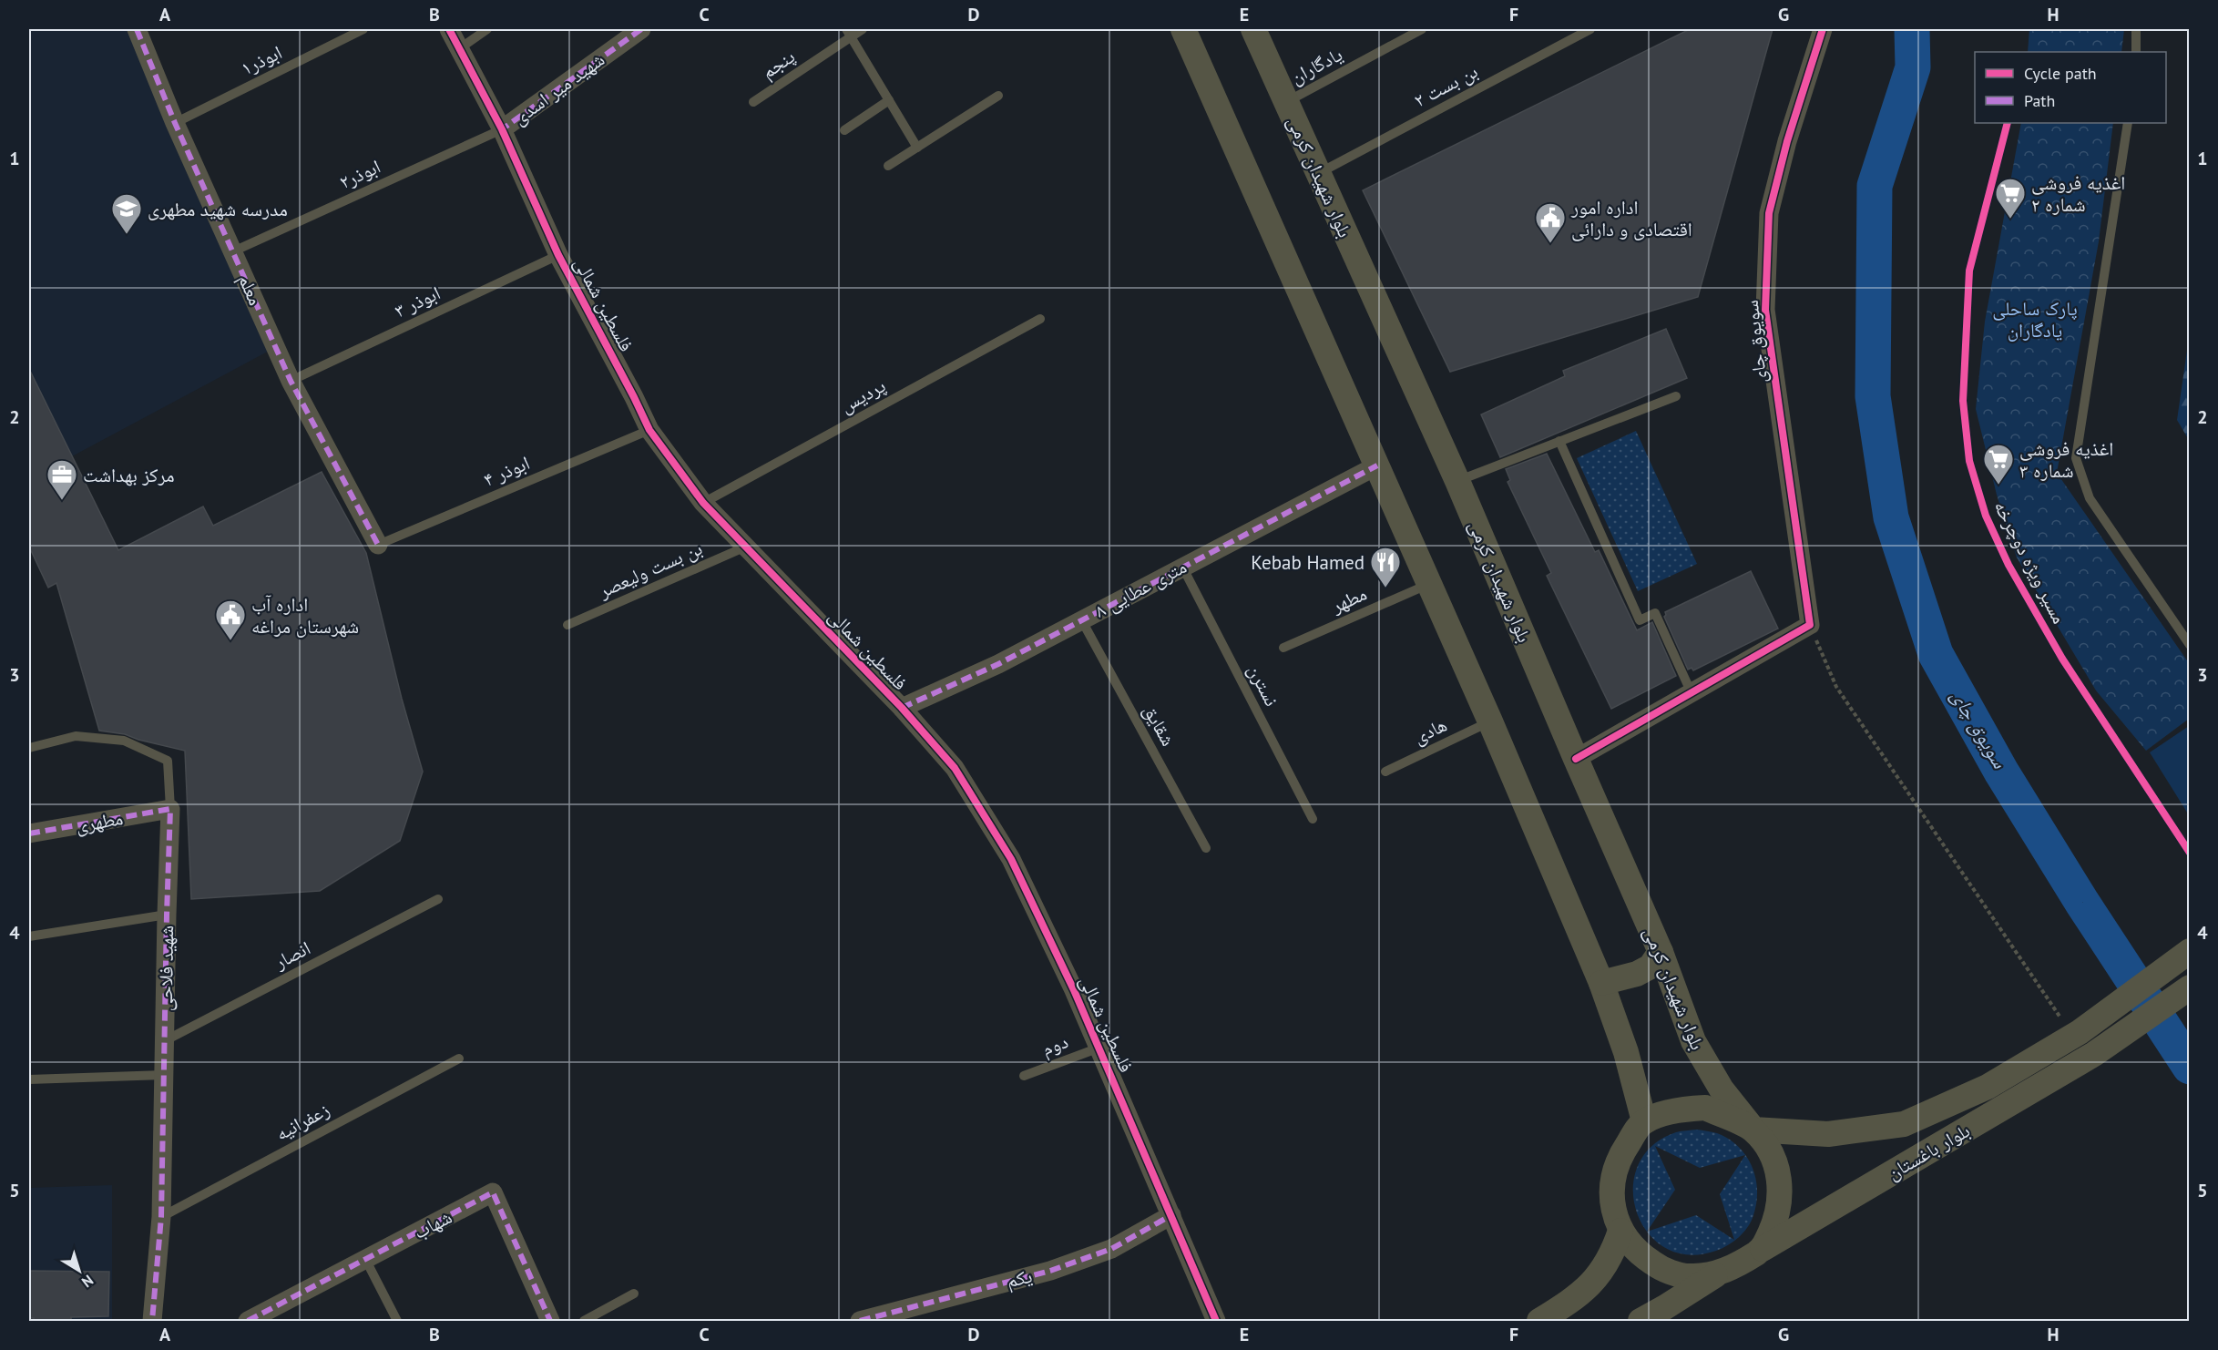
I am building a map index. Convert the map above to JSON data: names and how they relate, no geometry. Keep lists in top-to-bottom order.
{
  "streets": {
    "main road": ["بلوار شهیدان کرمی", "بلوار باغستان"],
    "street": [
      "شهید میر اسدی",
      "معلم",
      "فلسطین شمالی",
      "سویوق چای",
      "۸ متری عطایی",
      "مطهری",
      "شهید فلاحی",
      "شهاب",
      "یکم"
    ],
    "lane": [
      "ابوذر۱",
      "پنجم",
      "یادگاران",
      "بن بست ۲",
      "ابوذر۲",
      "ابوذر ۳",
      "پردیس",
      "ابوذر ۴",
      "بن بست ولیعصر",
      "مطهر",
      "نسترن",
      "شقایق",
      "هادی",
      "انصار",
      "دوم",
      "زعفرانیه"
    ],
    "cycle path": ["مسیر ویژه دوچرخه"]
  },
  "crossings": [
    ["ابوذر۱", "معلم"],
    ["یادگاران", "بلوار شهیدان کرمی"],
    ["بن بست ۲", "بلوار شهیدان کرمی"],
    ["شهید میر اسدی", "ابوذر۲"],
    ["شهید میر اسدی", "فلسطین شمالی"],
    ["ابوذر۲", "معلم"],
    ["ابوذر۲", "فلسطین شمالی"],
    ["بلوار شهیدان کرمی", "بلوار باغستان"],
    ["معلم", "ابوذر ۳"],
    ["معلم", "ابوذر ۴"],
    ["ابوذر ۳", "فلسطین شمالی"],
    ["فلسطین شمالی", "پردیس"],
    ["فلسطین شمالی", "ابوذر ۴"],
    ["فلسطین شمالی", "بن بست ولیعصر"],
    ["فلسطین شمالی", "۸ متری عطایی"],
    ["فلسطین شمالی", "دوم"],
    ["فلسطین شمالی", "یکم"],
    ["۸ متری عطایی", "نسترن"],
    ["۸ متری عطایی", "شقایق"],
    ["مطهری", "شهید فلاحی"],
    ["انصار", "شهید فلاحی"],
    ["شهید فلاحی", "زعفرانیه"]
  ],
  "water": ["سویوق چای"],
  "parks": ["پارک ساحلی یادگاران"],
  "places": {
    "supermarket": ["اغذیه فروشی شماره ۲", "اغذیه فروشی شماره ۳"],
    "school or university": ["مدرسه شهید مطهری"],
    "public building": ["اداره امور اقتصادی و دارائی", "اداره آب شهرستان مراغه"],
    "office": ["مرکز بهداشت"],
    "restaurant": ["Kebab Hamed"]
  },
  "legend": ["Cycle path", "Path"],
  "north": "bottom right",
  "grid": {
    "columns": [
      "A",
      "B",
      "C",
      "D",
      "E",
      "F",
      "G",
      "H"
    ],
    "rows": [
      "1",
      "2",
      "3",
      "4",
      "5"
    ]
  }
}
